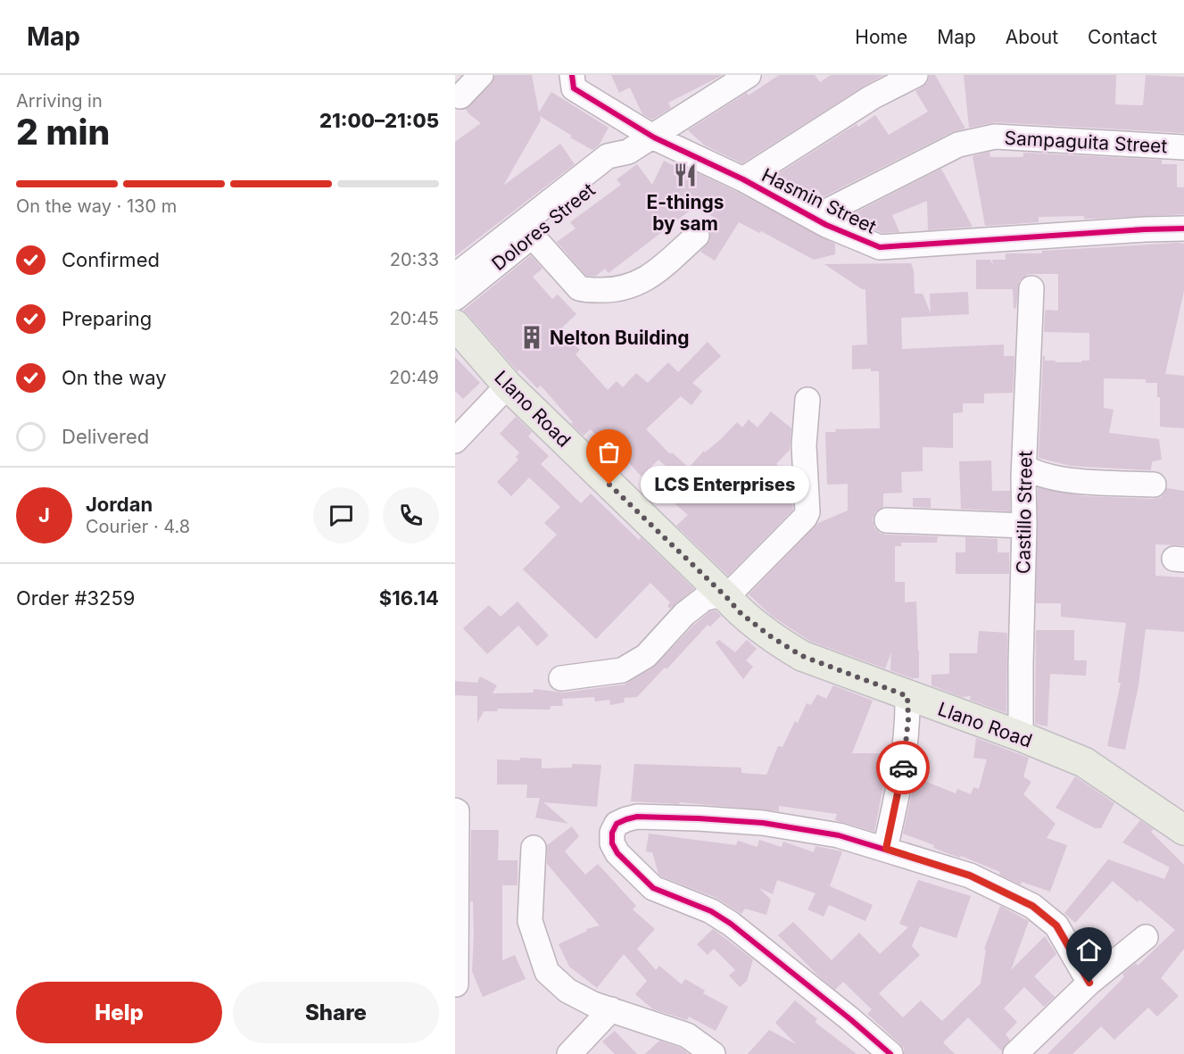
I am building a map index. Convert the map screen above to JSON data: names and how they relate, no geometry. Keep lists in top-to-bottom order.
{
  "streets": {
    "main road": ["Llano Road"],
    "street": [
      "Sampaguita Street",
      "Hasmin Street",
      "Dolores Street",
      "Castillo Street"
    ]
  },
  "crossings": [
    ["Sampaguita Street", "Hasmin Street"],
    ["Hasmin Street", "Dolores Street"],
    ["Llano Road", "Castillo Street"]
  ],
  "places": {
    "restaurant": ["E-things by sam"],
    "building": ["Nelton Building"],
    "other": ["LCS Enterprises"]
  },
  "page": {
    "header": "Map",
    "nav": [
      "Home",
      "Map",
      "About",
      "Contact"
    ],
    "heading": ["2 min", "Arriving in", "21:00–21:05"],
    "panel": [
      "Jordan",
      "Courier · 4.8",
      "Order #3259",
      "$16.14"
    ],
    "bar": "On the way · 130 m",
    "list": [
      ["Confirmed", "20:33"],
      ["Preparing", "20:45"],
      ["On the way", "20:49"],
      "Delivered"
    ],
    "bubble": "LCS Enterprises",
    "round": "J",
    "buttons": ["Help", "Share"]
  }
}
